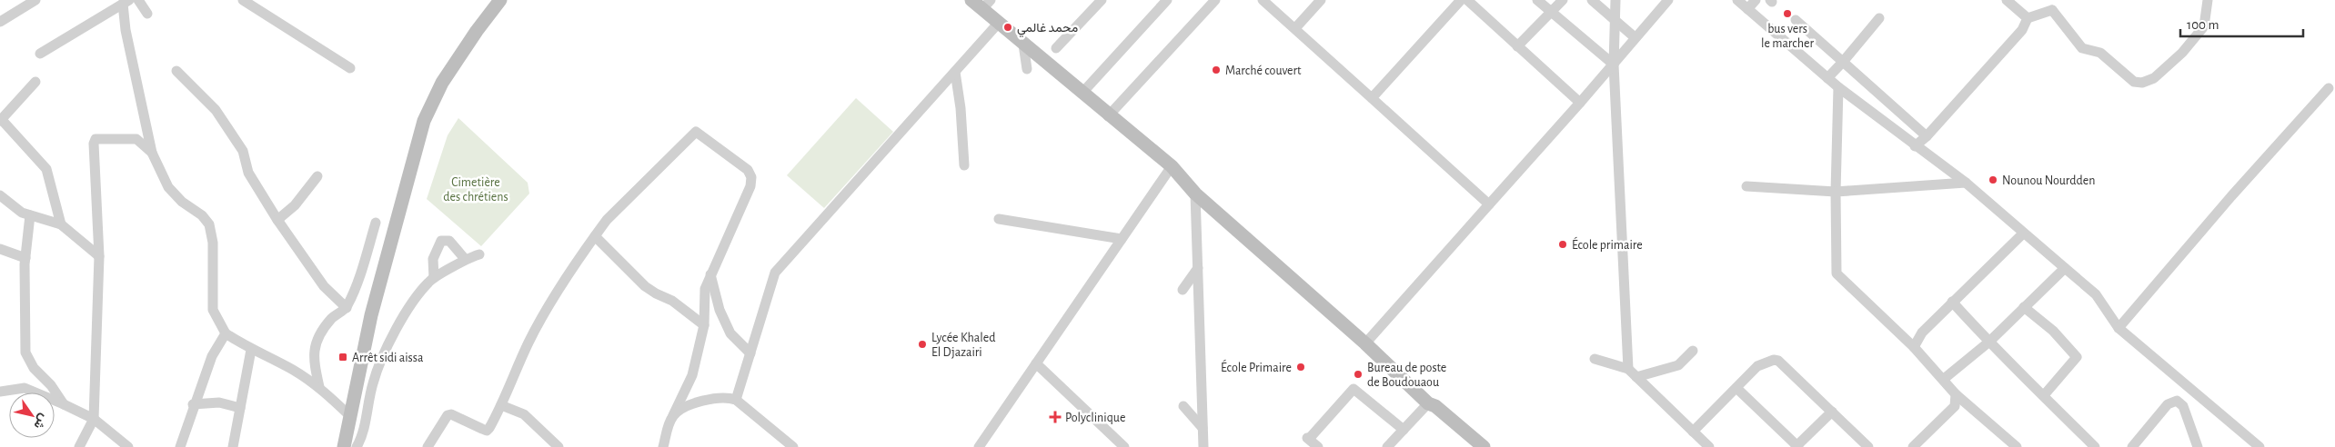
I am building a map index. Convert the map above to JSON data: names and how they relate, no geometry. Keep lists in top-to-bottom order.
{
  "parks": ["Cimetière des chrétiens"],
  "places": {
    "other": [
      "bus vers le marcher",
      "محمد غالمي",
      "Marché couvert",
      "Nounou Nourdden",
      "École primaire",
      "Lycée Khaled El Djazairi",
      "École Primaire",
      "Bureau de poste de Boudouaou"
    ],
    "transit": ["Arrêt sidi aissa"],
    "health": ["Polyclinique"]
  },
  "scale_bar": "100 m",
  "north": "bottom right"
}
